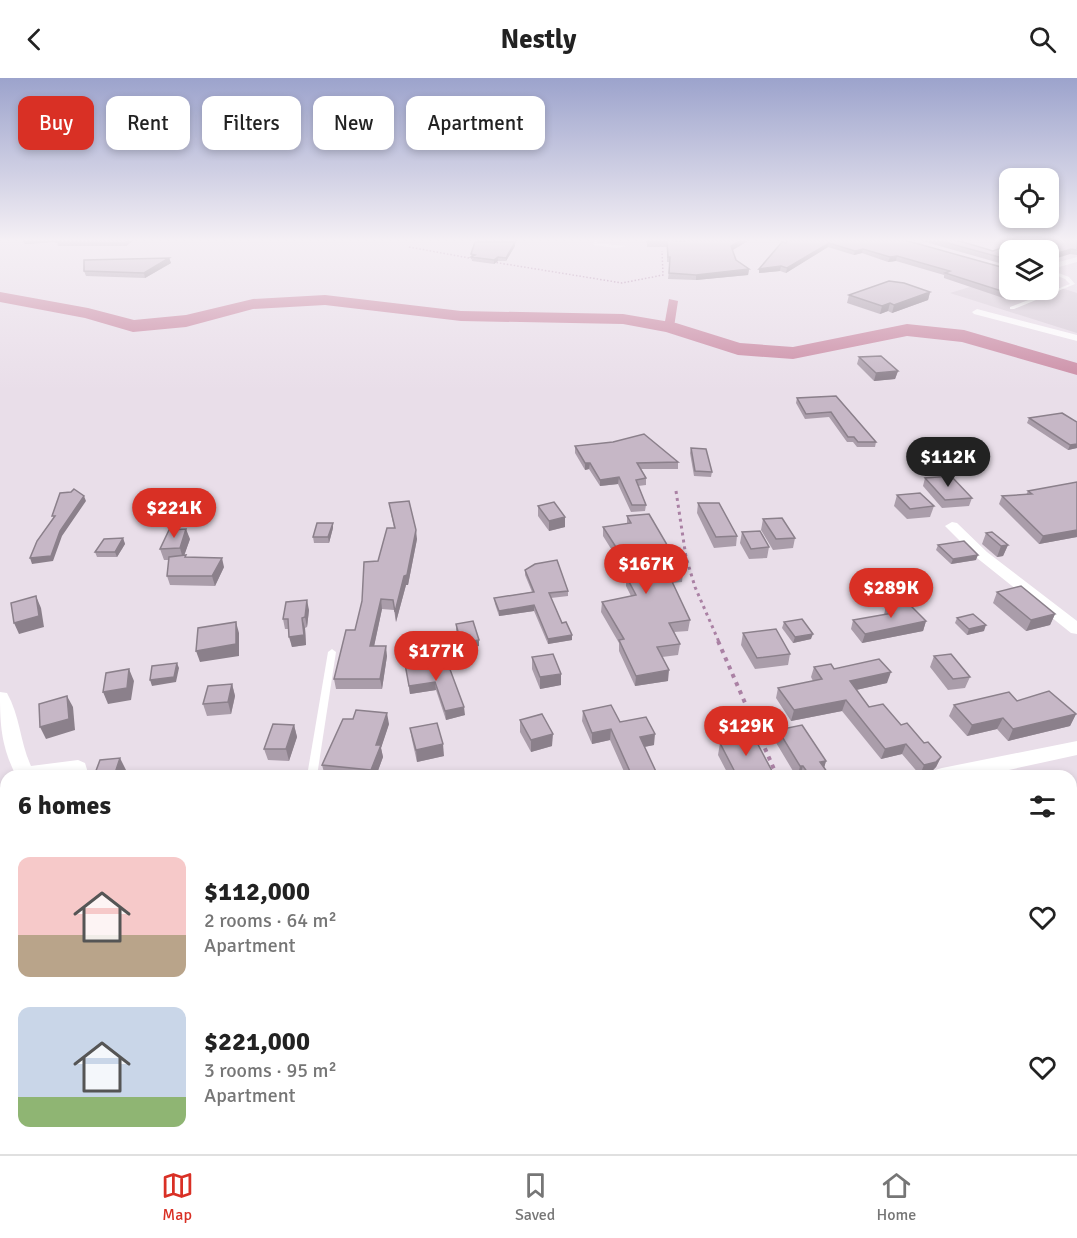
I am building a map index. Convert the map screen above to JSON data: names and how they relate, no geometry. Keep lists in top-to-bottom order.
{
  "page": {
    "header": "Nestly",
    "chip": [
      "Buy",
      "Rent",
      "Filters",
      "New",
      "Apartment"
    ],
    "price": [
      "$112K",
      "$221K",
      "$167K",
      "$289K",
      "$177K",
      "$129K"
    ],
    "heading": "6 homes",
    "list": [
      {
        "name": "$112,000",
        "note": "2 rooms · 64 m² · Apartment"
      },
      {
        "name": "$221,000",
        "note": "3 rooms · 95 m² · Apartment"
      }
    ],
    "tabs": ["Map", "Saved", "Home"]
  }
}
